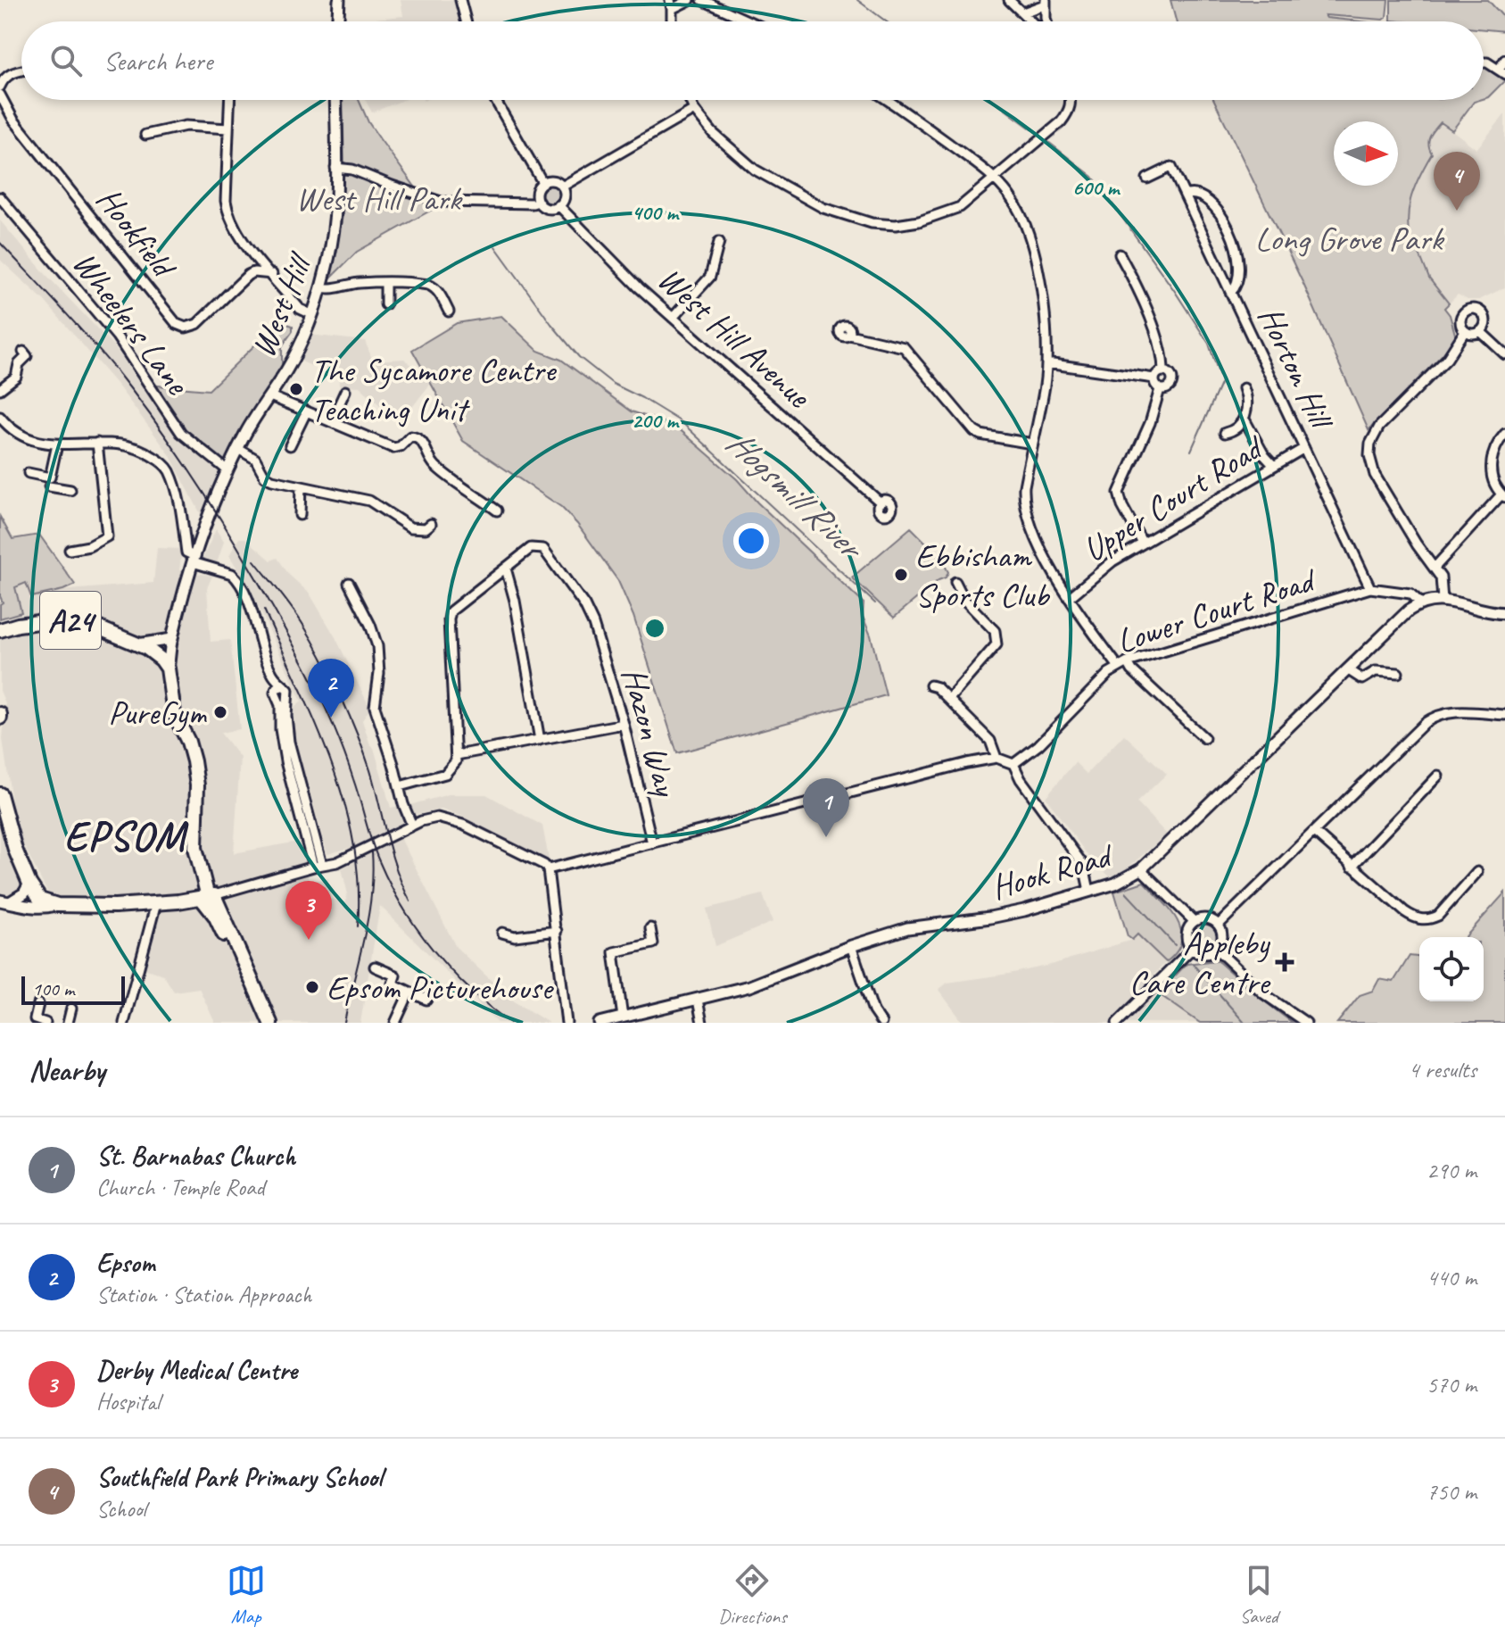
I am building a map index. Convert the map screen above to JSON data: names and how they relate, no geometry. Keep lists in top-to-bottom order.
{
  "streets": {
    "highway": ["A24"],
    "main road": ["West Hill", "Hook Road"],
    "street": [
      "Hookfield",
      "Wheelers Lane",
      "West Hill Avenue",
      "Horton Hill",
      "Upper Court Road",
      "Lower Court Road",
      "Hazon Way"
    ]
  },
  "crossings": [
    ["West Hill", "Wheelers Lane"],
    ["West Hill", "A24"],
    ["Horton Hill", "Upper Court Road"],
    ["Horton Hill", "Lower Court Road"],
    ["Lower Court Road", "Hook Road"]
  ],
  "districts": ["EPSOM"],
  "water": ["Hogsmill River"],
  "parks": ["West Hill Park", "Long Grove Park"],
  "places": {
    "other": [
      "The Sycamore Centre Teaching Unit",
      "Ebbisham Sports Club",
      "PureGym",
      "Epsom Picturehouse"
    ],
    "health": ["Appleby Care Centre"]
  },
  "scale_bar": "100 m",
  "north": "right",
  "page": {
    "search": "Search here",
    "pins": [
      "4",
      "2",
      "1",
      "3"
    ],
    "scale": "100 m",
    "heading": ["Nearby", "4 results"],
    "list": [
      {
        "mark": "1",
        "name": "St. Barnabas Church",
        "note": "Church · Temple Road",
        "value": "290 m"
      },
      {
        "mark": "2",
        "name": "Epsom",
        "note": "Station · Station Approach",
        "value": "440 m"
      },
      {
        "mark": "3",
        "name": "Derby Medical Centre",
        "note": "Hospital",
        "value": "570 m"
      },
      {
        "mark": "4",
        "name": "Southfield Park Primary School",
        "note": "School",
        "value": "750 m"
      }
    ],
    "nav": ["Map", "Directions", "Saved"]
  },
  "rings": ["600 m", "400 m", "200 m"]
}
